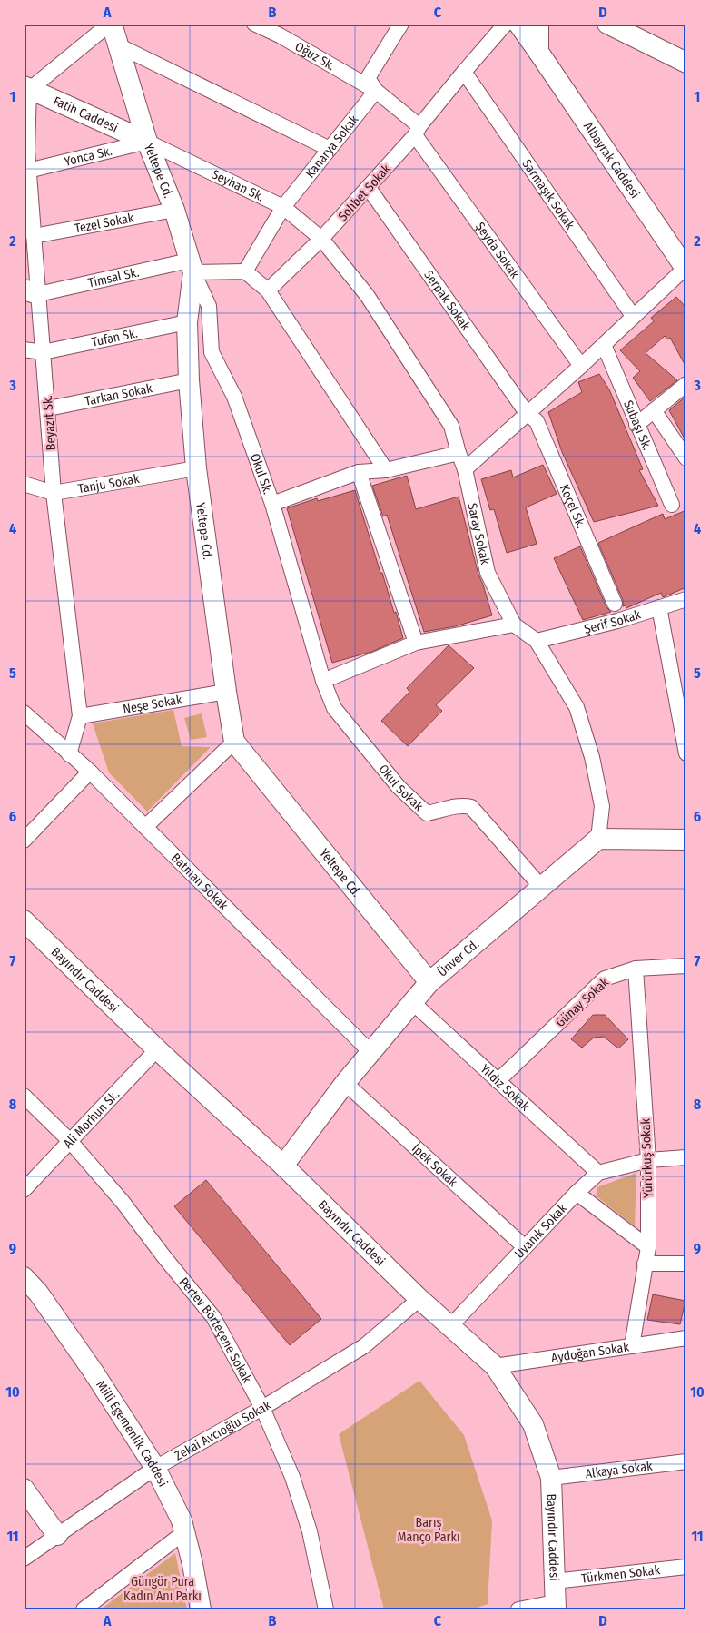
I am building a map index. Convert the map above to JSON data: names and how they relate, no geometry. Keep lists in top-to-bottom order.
{
  "streets": {
    "street": [
      "Oğuz Sk.",
      "Fatih Caddesi",
      "Kanarya Sokak",
      "Yonca Sk.",
      "Albayrak Caddesi",
      "Yeltepe Cd.",
      "Seyhan Sk.",
      "Sohbet Sokak",
      "Sarmaşık Sokak",
      "Tezel Sokak",
      "Şeyda Sokak",
      "Timsal Sk.",
      "Serpak Sokak",
      "Tufan Sk.",
      "Tarkan Sokak",
      "Beyazıt Sk.",
      "Subaşı Sk.",
      "Okul Sk.",
      "Tanju Sokak",
      "Koçel Sk.",
      "Saray Sokak",
      "Şerif Sokak",
      "Neşe Sokak",
      "Okul Sokak",
      "Batman Sokak",
      "Ünver Cd.",
      "Bayındır Caddesi",
      "Günay Sokak",
      "Yıldız Sokak",
      "Ali Morhun Sk.",
      "Yürürkuş Sokak",
      "İpek Sokak",
      "Uyanık Sokak",
      "Pertev Börteçene Sokak",
      "Aydoğan Sokak",
      "Zekai Avcıoğlu Sokak",
      "Milli Egemenlik Caddesi",
      "Alkaya Sokak",
      "Türkmen Sokak"
    ]
  },
  "crossings": [
    ["Oğuz Sk.", "Kanarya Sokak"],
    ["Oğuz Sk.", "Sohbet Sokak"],
    ["Oğuz Sk.", "Şeyda Sokak"],
    ["Fatih Caddesi", "Yonca Sk."],
    ["Fatih Caddesi", "Yeltepe Cd."],
    ["Fatih Caddesi", "Seyhan Sk."],
    ["Fatih Caddesi", "Beyazıt Sk."],
    ["Kanarya Sokak", "Seyhan Sk."],
    ["Yonca Sk.", "Yeltepe Cd."],
    ["Yonca Sk.", "Seyhan Sk."],
    ["Yonca Sk.", "Beyazıt Sk."],
    ["Yeltepe Cd.", "Seyhan Sk."],
    ["Yeltepe Cd.", "Tezel Sokak"],
    ["Yeltepe Cd.", "Timsal Sk."],
    ["Yeltepe Cd.", "Tufan Sk."],
    ["Yeltepe Cd.", "Tarkan Sokak"],
    ["Yeltepe Cd.", "Okul Sk."],
    ["Yeltepe Cd.", "Tanju Sokak"],
    ["Yeltepe Cd.", "Neşe Sokak"],
    ["Yeltepe Cd.", "Ünver Cd."],
    ["Seyhan Sk.", "Sohbet Sokak"],
    ["Seyhan Sk.", "Saray Sokak"],
    ["Sohbet Sokak", "Sarmaşık Sokak"],
    ["Sohbet Sokak", "Şeyda Sokak"],
    ["Sohbet Sokak", "Serpak Sokak"],
    ["Sohbet Sokak", "Saray Sokak"],
    ["Tezel Sokak", "Beyazıt Sk."],
    ["Timsal Sk.", "Beyazıt Sk."],
    ["Timsal Sk.", "Okul Sk."],
    ["Serpak Sokak", "Koçel Sk."],
    ["Tufan Sk.", "Beyazıt Sk."],
    ["Tarkan Sokak", "Beyazıt Sk."],
    ["Beyazıt Sk.", "Tanju Sokak"],
    ["Beyazıt Sk.", "Neşe Sokak"],
    ["Beyazıt Sk.", "Batman Sokak"],
    ["Okul Sk.", "Okul Sokak"],
    ["Saray Sokak", "Şerif Sokak"],
    ["Saray Sokak", "Ünver Cd."],
    ["Okul Sokak", "Ünver Cd."],
    ["Batman Sokak", "Ünver Cd."],
    ["Ünver Cd.", "Bayındır Caddesi"],
    ["Ünver Cd.", "Yıldız Sokak"],
    ["Ünver Cd.", "İpek Sokak"],
    ["Bayındır Caddesi", "Ali Morhun Sk."],
    ["Bayındır Caddesi", "Uyanık Sokak"],
    ["Bayındır Caddesi", "Aydoğan Sokak"],
    ["Bayındır Caddesi", "Zekai Avcıoğlu Sokak"],
    ["Bayındır Caddesi", "Alkaya Sokak"],
    ["Bayındır Caddesi", "Türkmen Sokak"],
    ["Günay Sokak", "Yıldız Sokak"],
    ["Günay Sokak", "Yürürkuş Sokak"],
    ["Yıldız Sokak", "Uyanık Sokak"],
    ["Ali Morhun Sk.", "Pertev Börteçene Sokak"],
    ["Yürürkuş Sokak", "Uyanık Sokak"],
    ["Yürürkuş Sokak", "Aydoğan Sokak"],
    ["İpek Sokak", "Uyanık Sokak"],
    ["Pertev Börteçene Sokak", "Zekai Avcıoğlu Sokak"],
    ["Zekai Avcıoğlu Sokak", "Milli Egemenlik Caddesi"]
  ],
  "parks": ["Barış Manço Parkı", "Güngör Pura Kadın Anı Parkı"],
  "grid": {
    "columns": [
      "A",
      "B",
      "C",
      "D"
    ],
    "rows": [
      "1",
      "2",
      "3",
      "4",
      "5",
      "6",
      "7",
      "8",
      "9",
      "10",
      "11"
    ]
  }
}
